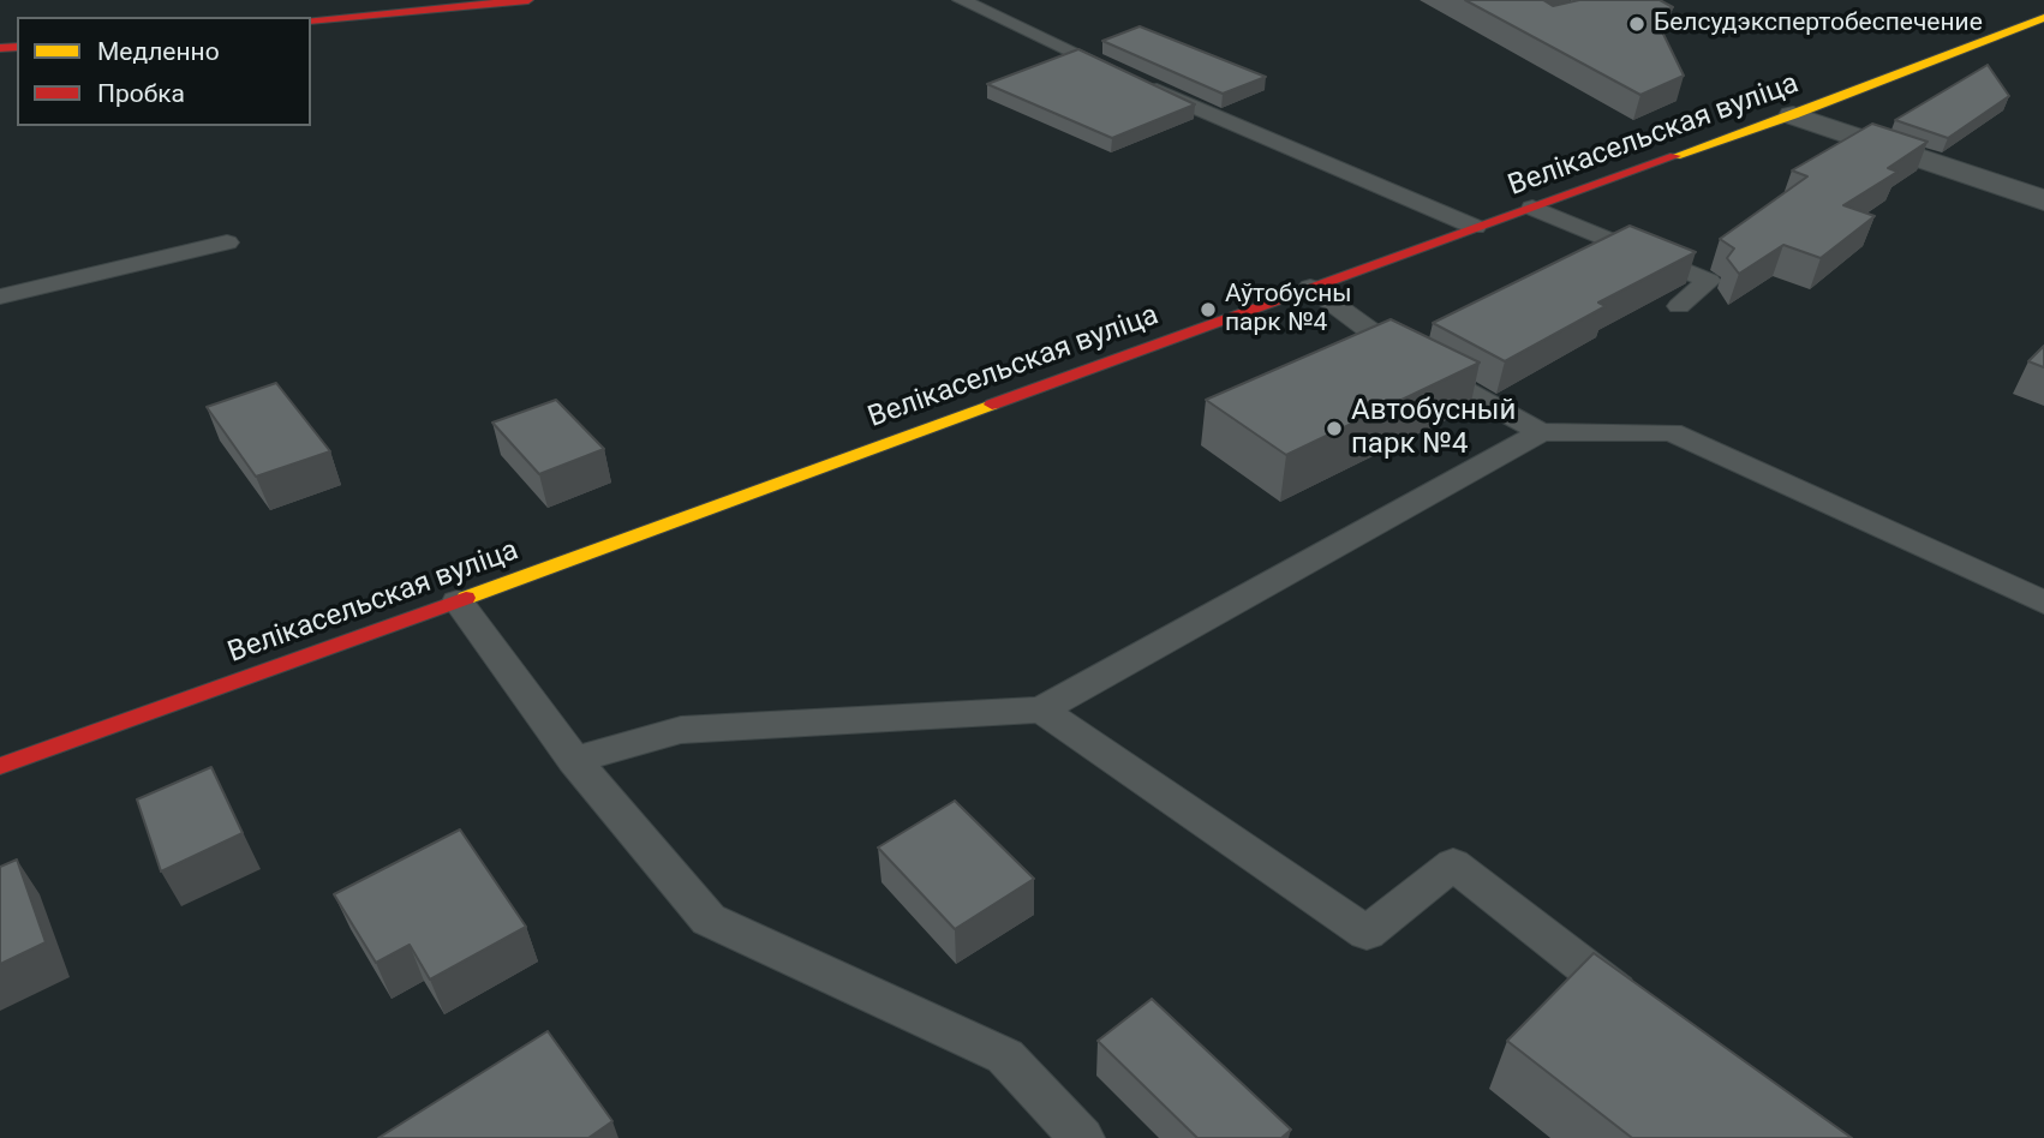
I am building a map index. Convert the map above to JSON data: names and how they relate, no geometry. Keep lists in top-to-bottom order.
{
  "streets": {
    "street": ["Велікасельская вуліца"]
  },
  "places": ["Белсудэкспертобеспечение", "Аўтобусны парк №4", "Автобусный парк №4"],
  "legend": ["Медленно", "Пробка"]
}
